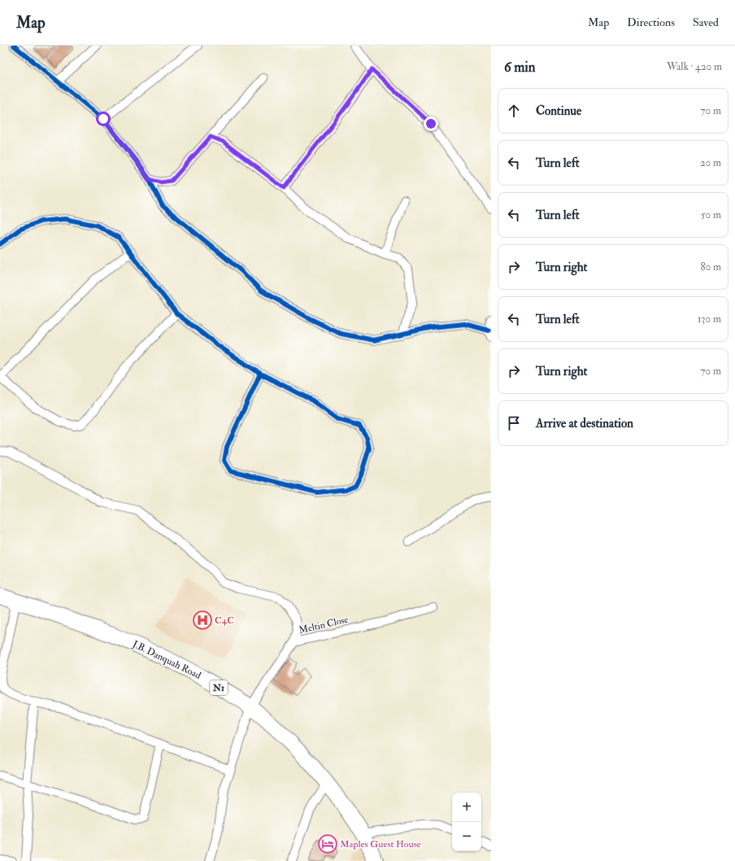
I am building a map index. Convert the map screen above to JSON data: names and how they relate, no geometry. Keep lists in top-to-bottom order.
{
  "streets": {
    "highway": ["J.B. Danquah Road", "N1"],
    "street": ["Meltin Close"]
  },
  "crossings": [
    ["Meltin Close", "J.B. Danquah Road"]
  ],
  "places": {
    "hospital": ["C4C"],
    "hotel": ["Maples Guest House"]
  },
  "page": {
    "header": "Map",
    "nav": ["Map", "Directions", "Saved"],
    "heading": ["6 min", "Walk · 420 m"],
    "list": [
      ["Continue", "70 m"],
      ["Turn left", "20 m"],
      ["Turn left", "50 m"],
      ["Turn right", "80 m"],
      ["Turn left", "130 m"],
      ["Turn right", "70 m"],
      "Arrive at destination"
    ],
    "map_buttons": ["+", "−"]
  }
}
